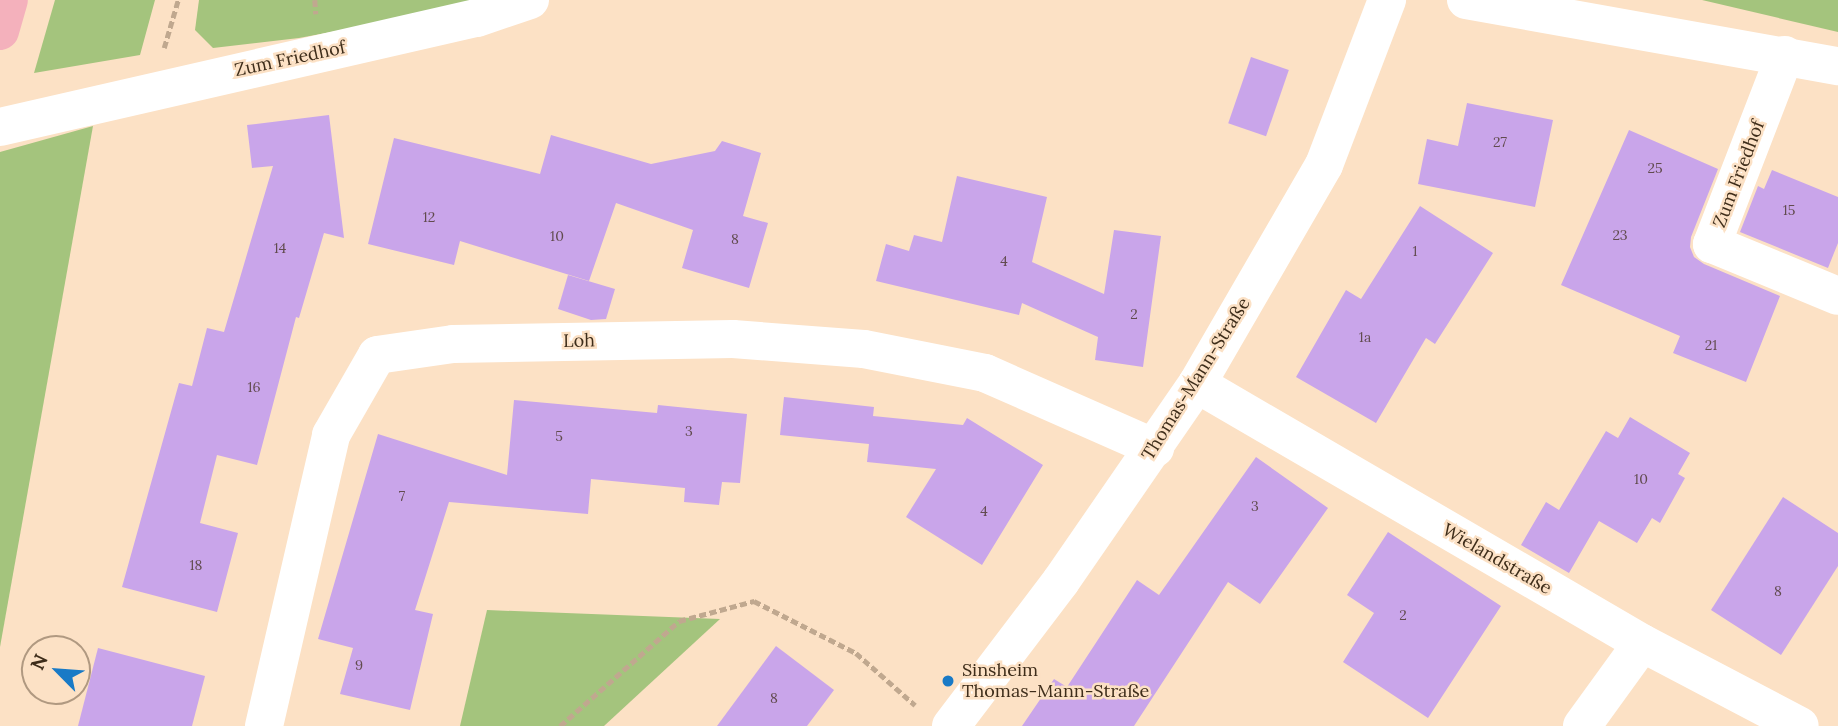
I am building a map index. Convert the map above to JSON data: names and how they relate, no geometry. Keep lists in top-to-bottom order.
{
  "streets": {
    "street": [
      "Zum Friedhof",
      "Loh",
      "Thomas-Mann-Straße",
      "Wielandstraße"
    ]
  },
  "crossings": [
    ["Loh", "Thomas-Mann-Straße"],
    ["Thomas-Mann-Straße", "Wielandstraße"]
  ],
  "places": ["Sinsheim Thomas-Mann-Straße"],
  "house_numbers": [
    "27",
    "25",
    "15",
    "12",
    "23",
    "10",
    "8",
    "14",
    "1",
    "4",
    "2",
    "1a",
    "21",
    "16",
    "3",
    "5",
    "10",
    "7",
    "3",
    "4",
    "18",
    "8",
    "2",
    "9",
    "8"
  ],
  "north": "top left"
}
